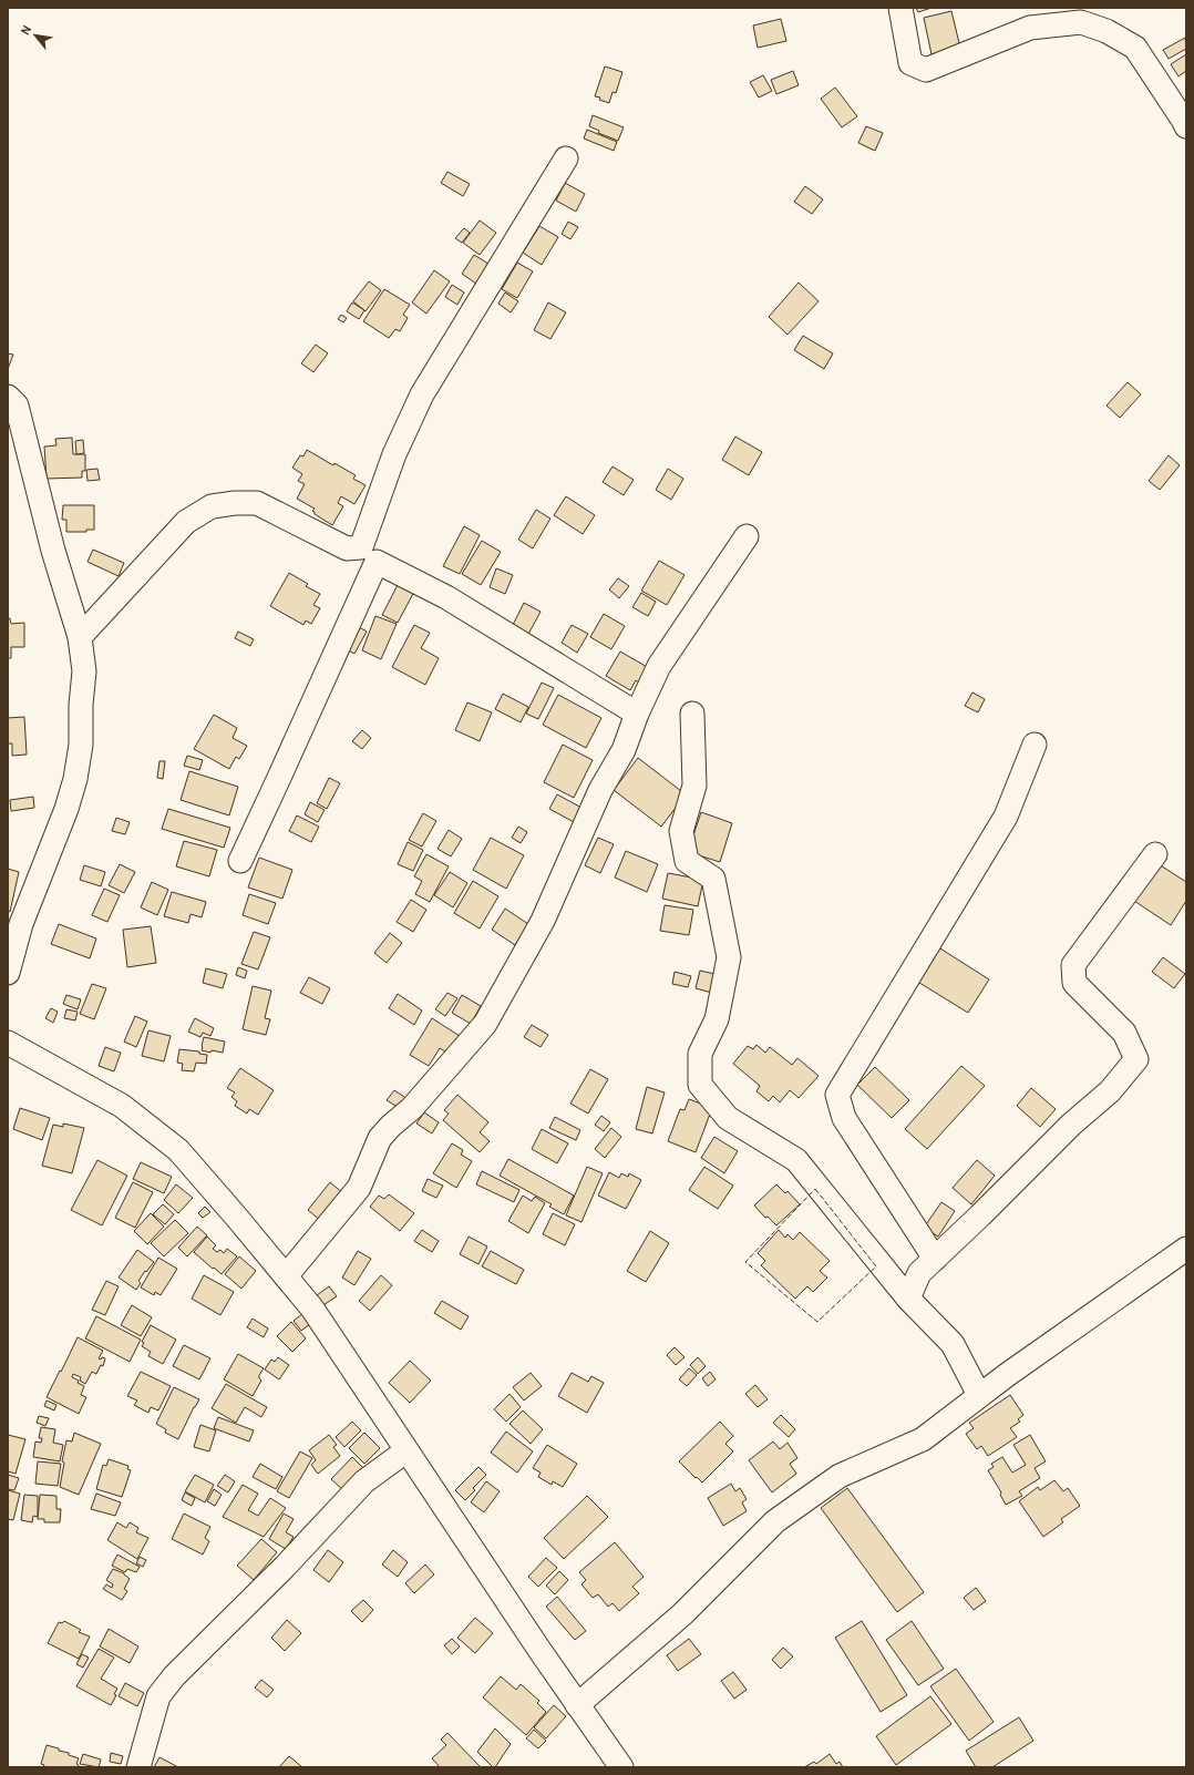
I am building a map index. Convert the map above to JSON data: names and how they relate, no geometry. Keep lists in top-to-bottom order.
{
  "north": "top left"
}
